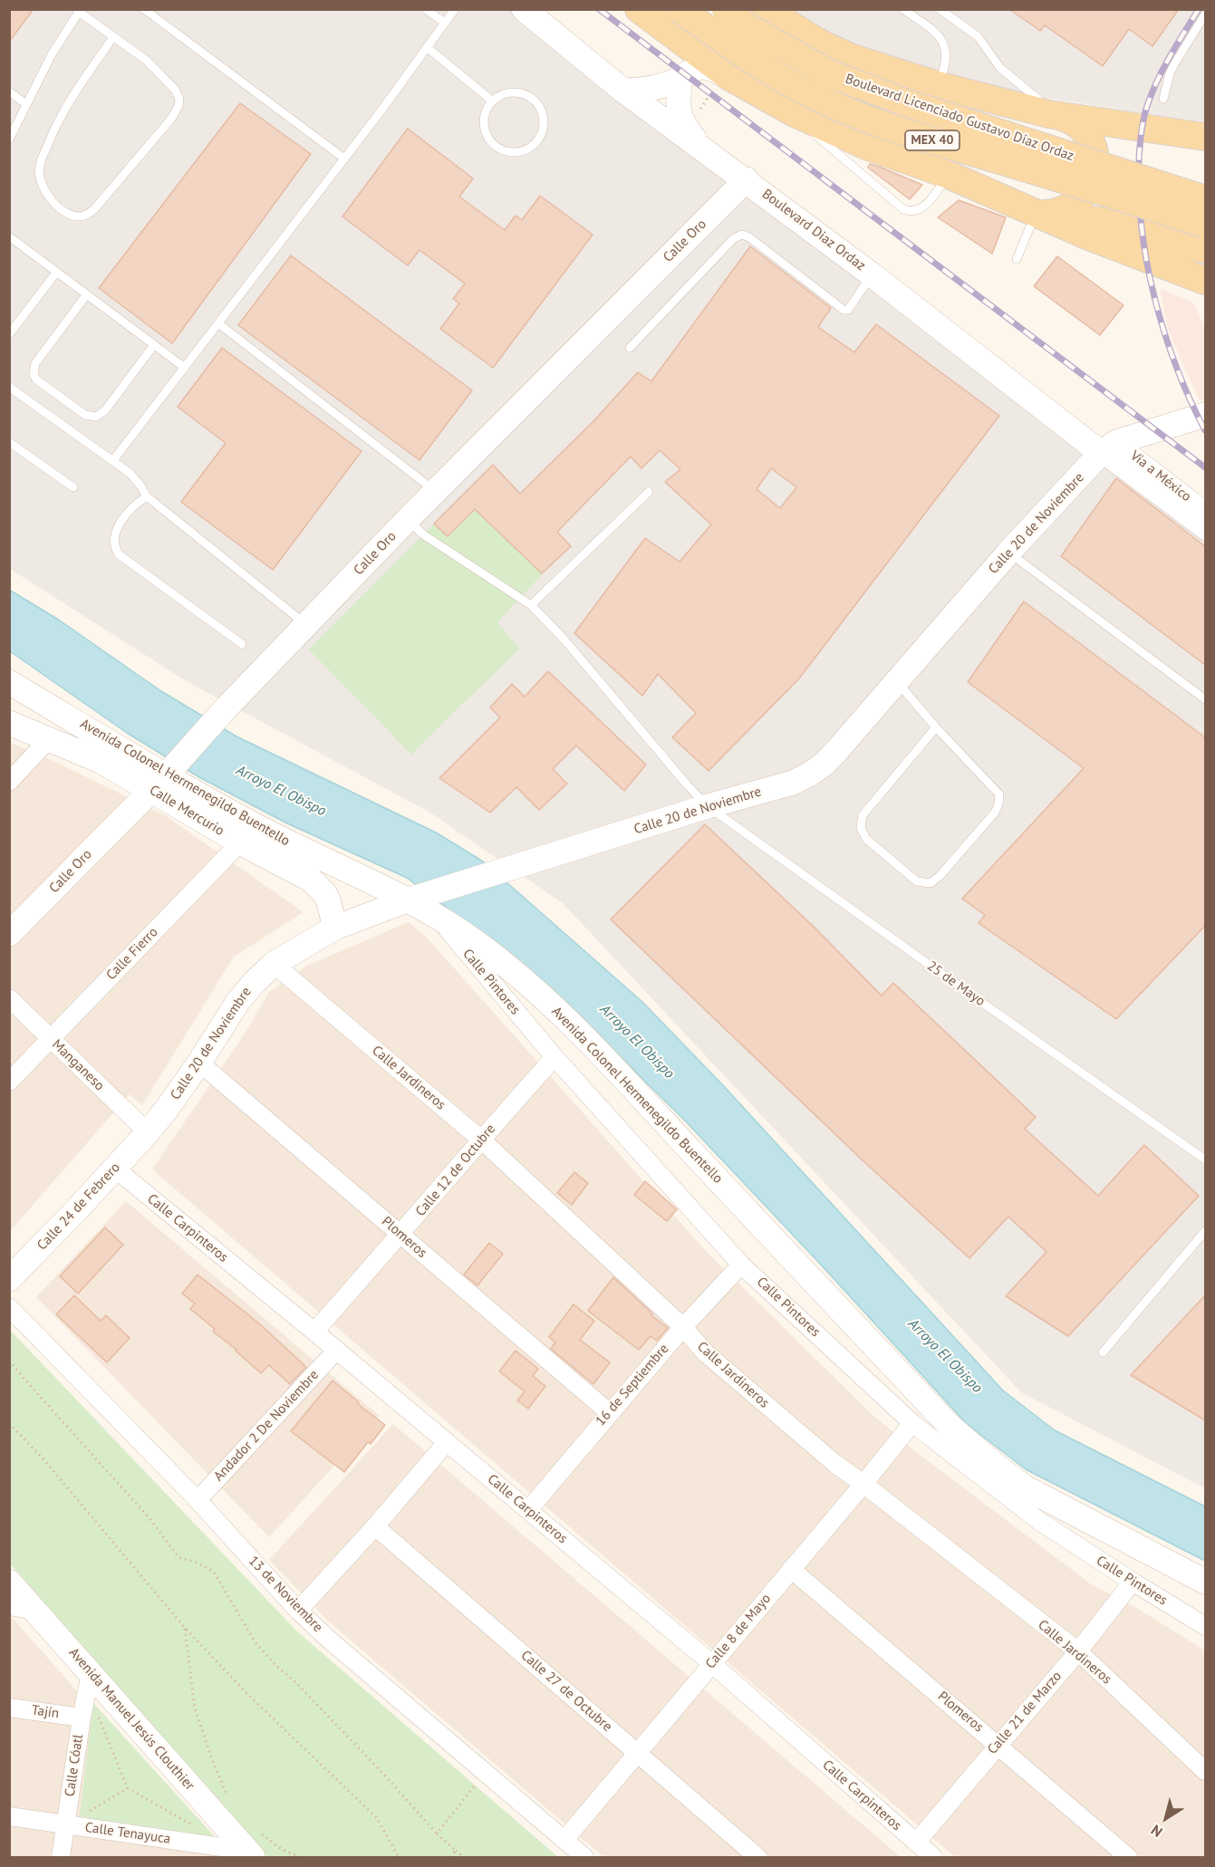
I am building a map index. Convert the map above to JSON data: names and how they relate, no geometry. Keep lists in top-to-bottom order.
{
  "streets": {
    "main road": ["Boulevard Licenciado Gustavo Díaz Ordaz", "MEX 40"],
    "street": [
      "Boulevard Diaz Ordaz",
      "Calle Oro",
      "Vía a México",
      "Calle 20 de Noviembre",
      "Avenida Colonel Hermenegildo Buentello",
      "Calle Mercurio",
      "Calle Fierro",
      "Calle Pintores",
      "Manganeso",
      "Calle Jardineros",
      "Calle 12 de Octubre",
      "Calle 24 de Febrero",
      "Calle Carpinteros",
      "Plomeros",
      "16 de Septiembre",
      "Andador 2 De Noviembre",
      "13 de Noviembre",
      "Calle 8 de Mayo",
      "Calle 27 de Octubre",
      "Tajín",
      "Calle 21 de Marzo",
      "Avenida Manuel Jesús Clouthier",
      "Calle Cóatl",
      "Calle Tenayuca"
    ],
    "lane": ["25 de Mayo"]
  },
  "crossings": [
    ["Boulevard Diaz Ordaz", "Calle Oro"],
    ["Boulevard Diaz Ordaz", "Vía a México"],
    ["Boulevard Diaz Ordaz", "Calle 20 de Noviembre"],
    ["Calle Oro", "Calle Mercurio"],
    ["Calle Oro", "25 de Mayo"],
    ["Vía a México", "Calle 20 de Noviembre"],
    ["Calle 20 de Noviembre", "Avenida Colonel Hermenegildo Buentello"],
    ["Calle 20 de Noviembre", "Calle Mercurio"],
    ["Calle 20 de Noviembre", "25 de Mayo"],
    ["Calle 20 de Noviembre", "Manganeso"],
    ["Calle 20 de Noviembre", "Calle Jardineros"],
    ["Calle 20 de Noviembre", "Calle 24 de Febrero"],
    ["Calle 20 de Noviembre", "Plomeros"],
    ["Avenida Colonel Hermenegildo Buentello", "Calle Mercurio"],
    ["Avenida Colonel Hermenegildo Buentello", "Calle Fierro"],
    ["Avenida Colonel Hermenegildo Buentello", "Calle Pintores"],
    ["Calle Mercurio", "Calle Fierro"],
    ["Calle Fierro", "Manganeso"],
    ["Calle Pintores", "Calle 12 de Octubre"],
    ["Calle Pintores", "16 de Septiembre"],
    ["Calle Pintores", "Calle 8 de Mayo"],
    ["Calle Pintores", "Calle 21 de Marzo"],
    ["Manganeso", "Calle 24 de Febrero"],
    ["Calle Jardineros", "Calle 12 de Octubre"],
    ["Calle Jardineros", "16 de Septiembre"],
    ["Calle Jardineros", "Calle 8 de Mayo"],
    ["Calle Jardineros", "Calle 21 de Marzo"],
    ["Calle 12 de Octubre", "Calle Carpinteros"],
    ["Calle 12 de Octubre", "Plomeros"],
    ["Calle 24 de Febrero", "Calle Carpinteros"],
    ["Calle Carpinteros", "16 de Septiembre"],
    ["Calle Carpinteros", "Andador 2 De Noviembre"],
    ["Calle Carpinteros", "Calle 8 de Mayo"],
    ["Calle Carpinteros", "Calle 21 de Marzo"],
    ["Plomeros", "16 de Septiembre"],
    ["Plomeros", "Calle 8 de Mayo"],
    ["Plomeros", "Calle 21 de Marzo"],
    ["Andador 2 De Noviembre", "13 de Noviembre"],
    ["13 de Noviembre", "Calle 8 de Mayo"],
    ["Calle 8 de Mayo", "Calle 27 de Octubre"],
    ["Tajín", "Calle Cóatl"],
    ["Avenida Manuel Jesús Clouthier", "Calle Cóatl"],
    ["Avenida Manuel Jesús Clouthier", "Calle Tenayuca"],
    ["Calle Cóatl", "Calle Tenayuca"]
  ],
  "water": ["Arroyo El Obispo"],
  "north": "bottom left"
}
